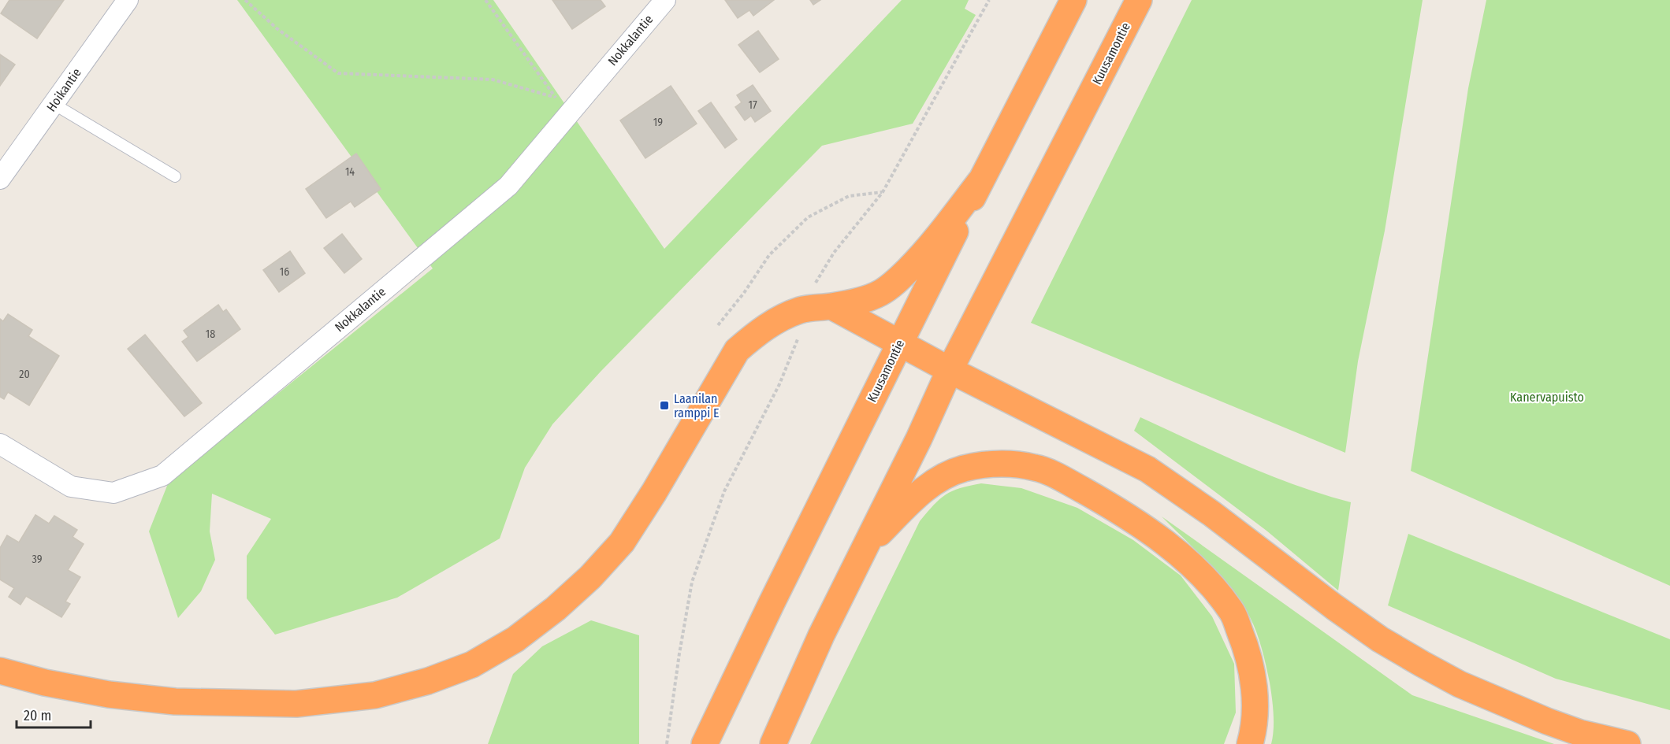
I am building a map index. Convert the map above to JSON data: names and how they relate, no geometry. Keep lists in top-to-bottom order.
{
  "streets": {
    "highway": ["Kuusamontie"],
    "street": ["Nokkalantie", "Hoikantie"]
  },
  "parks": ["Kanervapuisto"],
  "places": {
    "transit": ["Laanilan ramppi E"]
  },
  "house_numbers": [
    "17",
    "19",
    "14",
    "16",
    "18",
    "20",
    "39"
  ],
  "scale_bar": "20 m"
}
